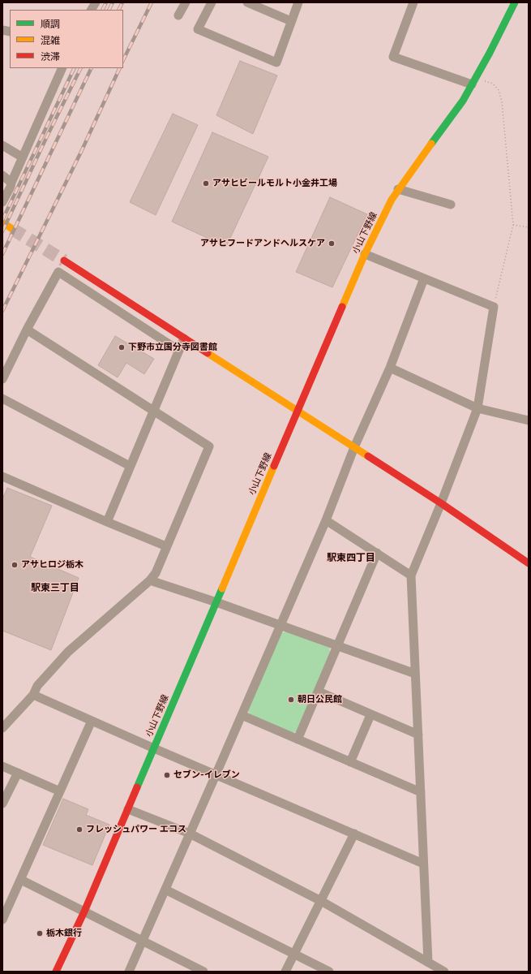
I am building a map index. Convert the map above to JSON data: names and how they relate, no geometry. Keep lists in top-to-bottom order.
{
  "streets": {
    "main road": ["小山下野線"]
  },
  "districts": ["駅東四丁目", "駅東三丁目"],
  "places": [
    "アサヒビールモルト小金井工場",
    "アサヒフードアンドヘルスケア",
    "下野市立国分寺図書館",
    "アサヒロジ栃木",
    "朝日公民館",
    "セブン-イレブン",
    "フレッシュパワー エコス",
    "栃木銀行"
  ],
  "legend": ["順調", "混雑", "渋滞"]
}
